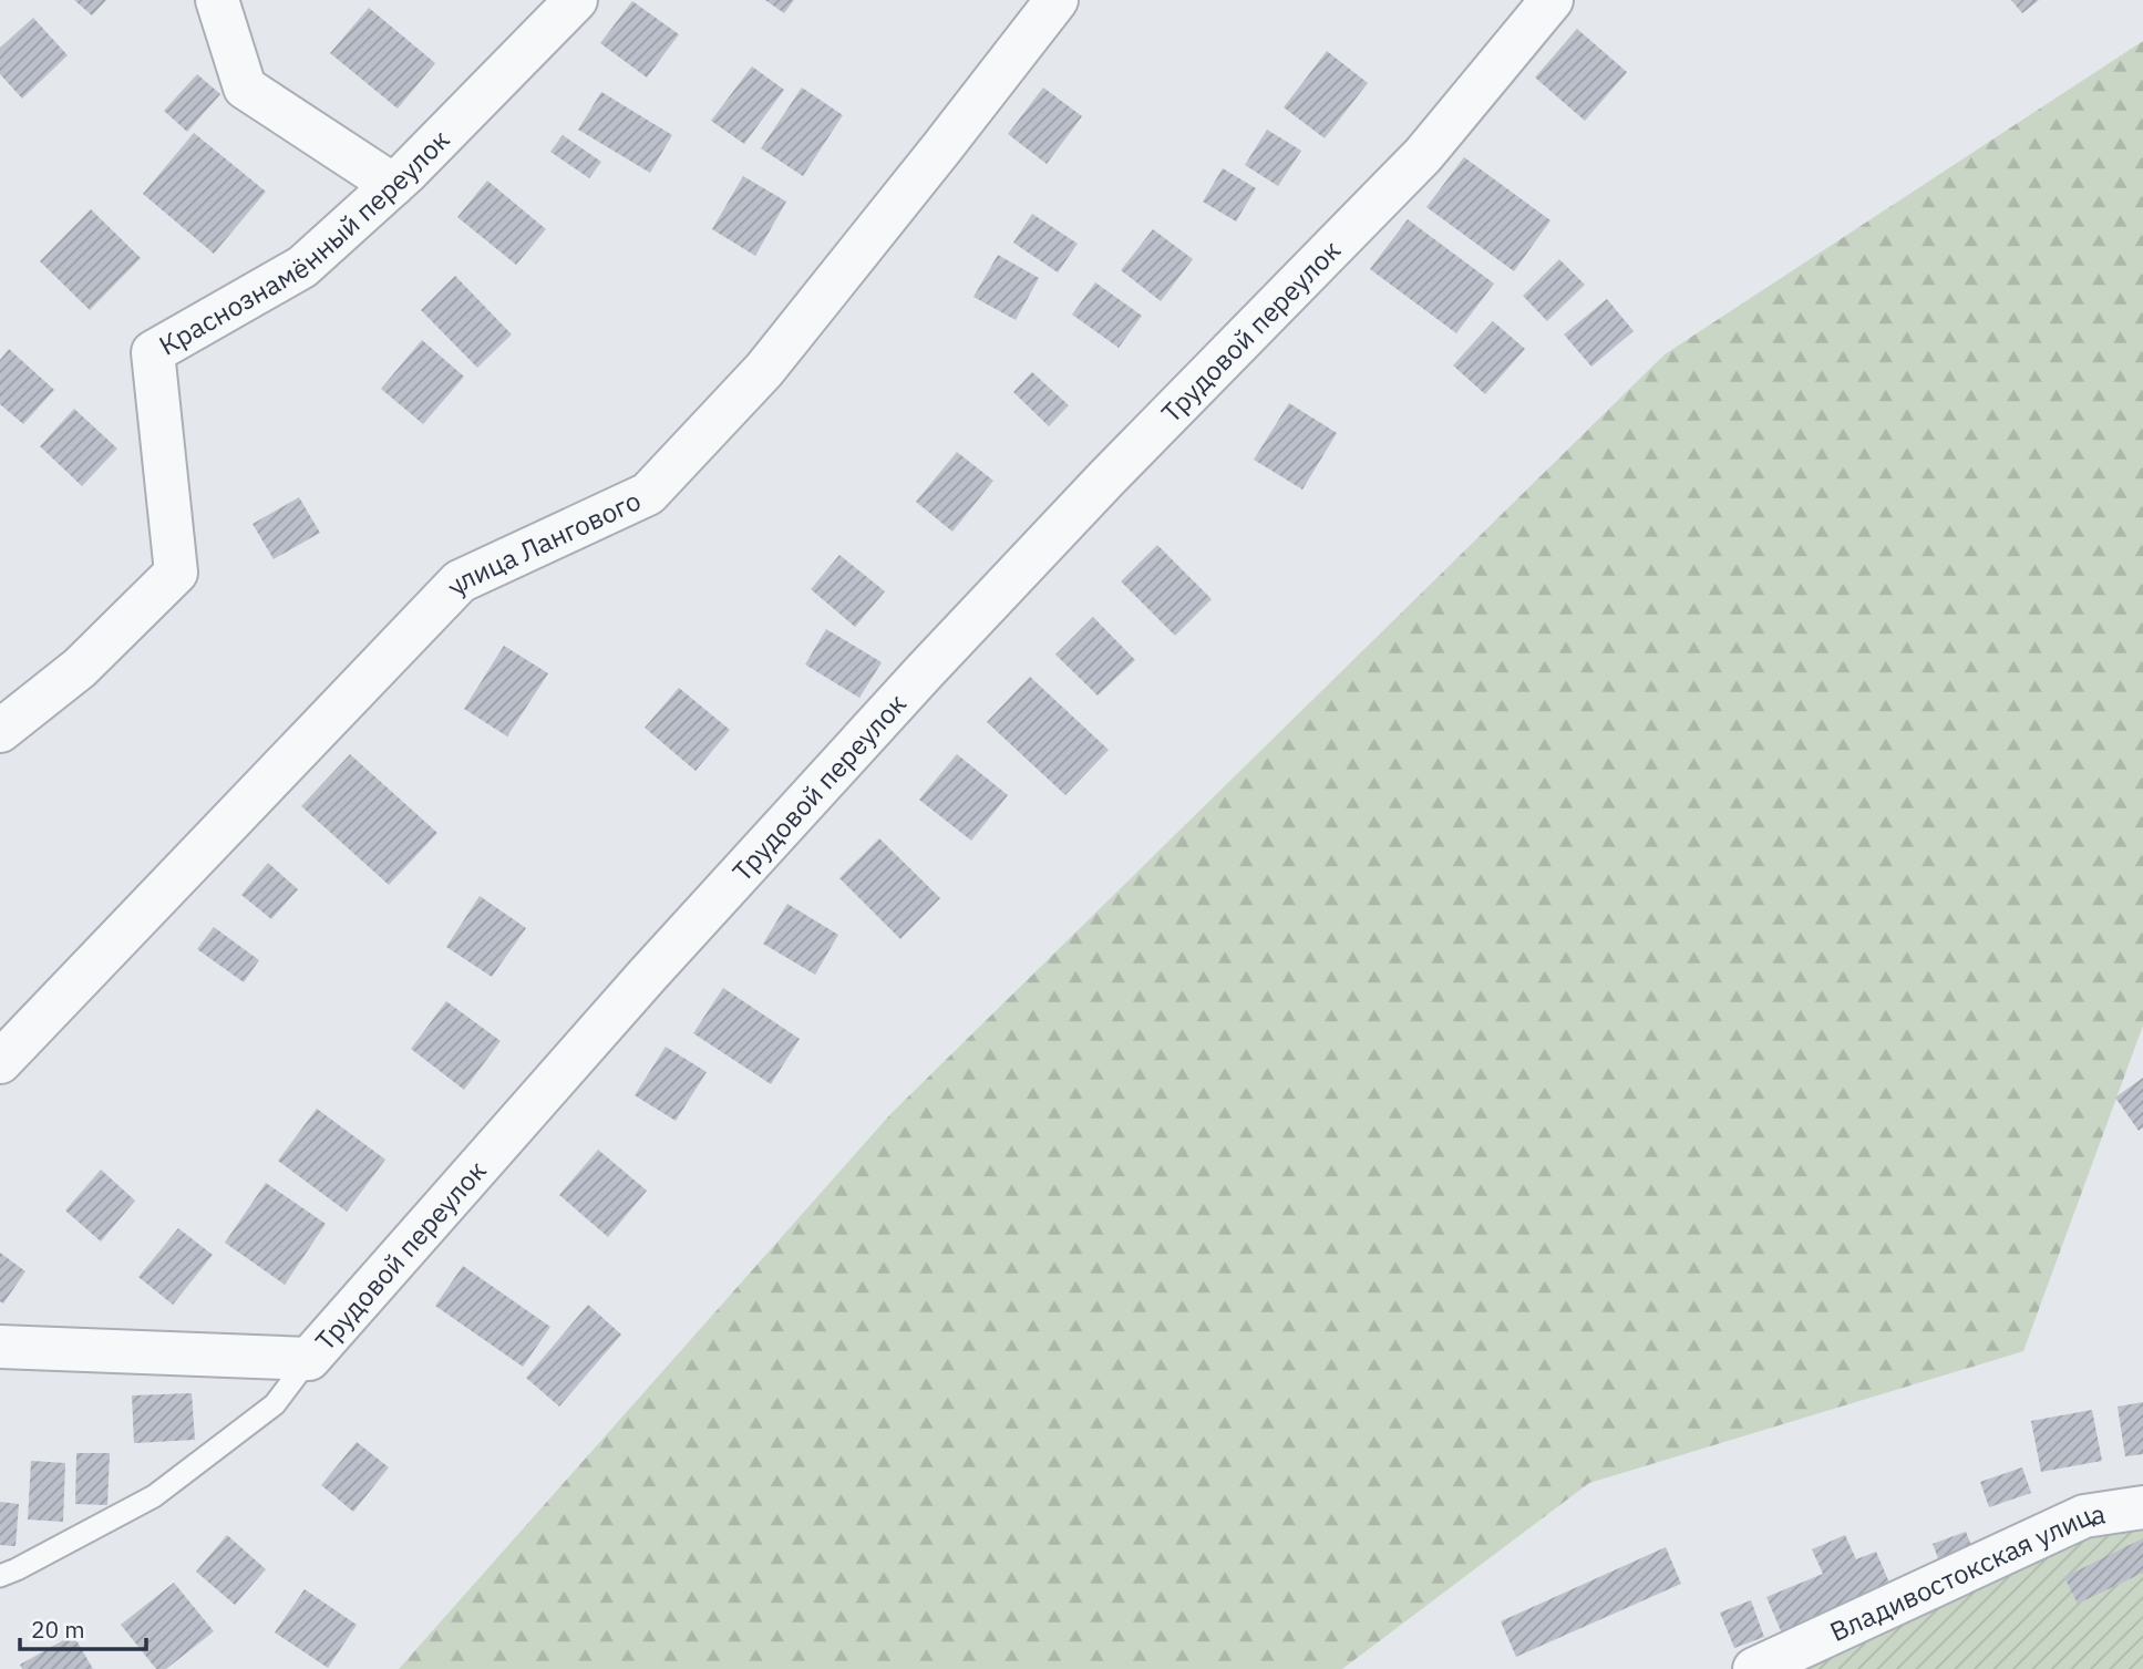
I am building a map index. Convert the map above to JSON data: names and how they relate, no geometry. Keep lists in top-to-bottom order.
{
  "streets": {
    "street": [
      "Краснознамённый переулок",
      "Трудовой переулок",
      "улица Лангового",
      "Владивостокская улица"
    ]
  },
  "scale_bar": "20 m"
}
